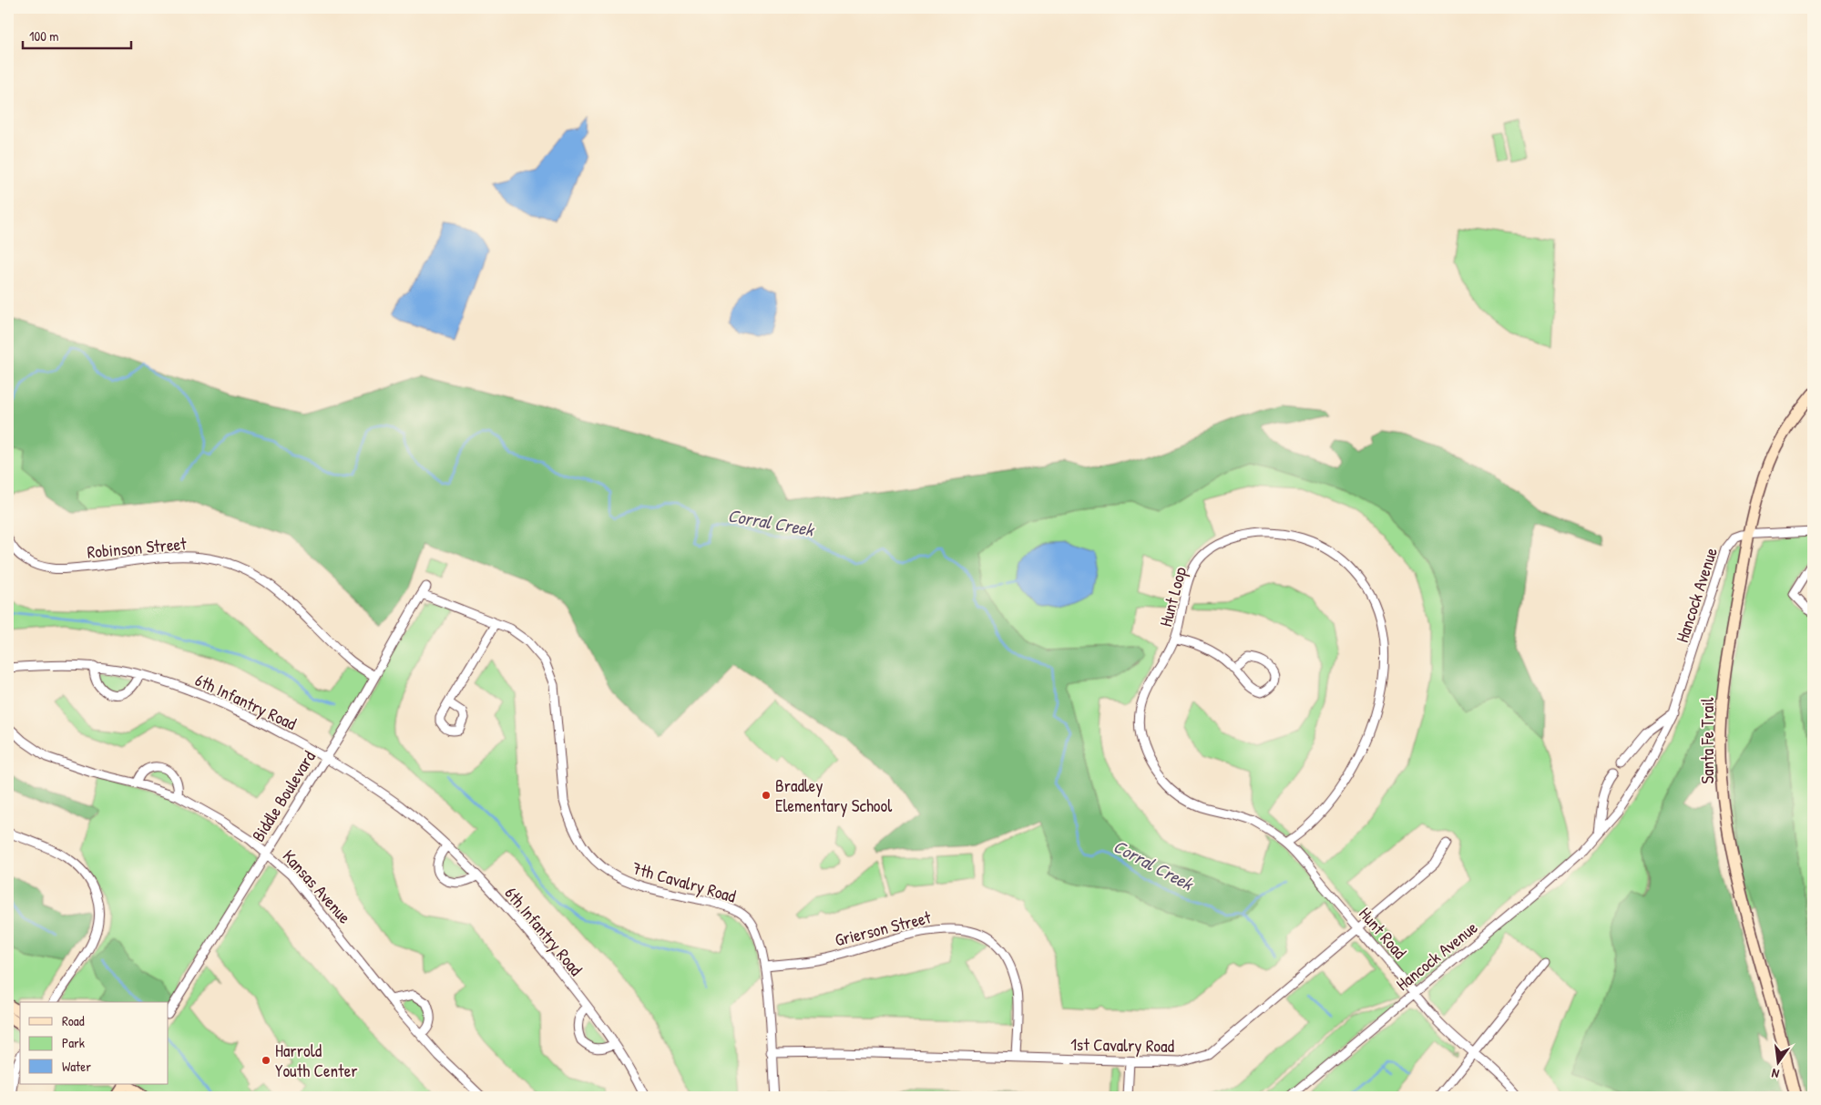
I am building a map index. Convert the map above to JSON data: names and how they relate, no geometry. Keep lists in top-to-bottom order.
{
  "streets": {
    "street": [
      "Robinson Street",
      "Hancock Avenue",
      "Hunt Loop",
      "6th Infantry Road",
      "Santa Fe Trail",
      "Biddle Boulevard",
      "7th Cavalry Road",
      "Kansas Avenue",
      "Grierson Street",
      "Hunt Road",
      "1st Cavalry Road"
    ]
  },
  "crossings": [
    ["Robinson Street", "Biddle Boulevard"],
    ["Hancock Avenue", "Santa Fe Trail"],
    ["Hancock Avenue", "Hunt Road"],
    ["Hunt Loop", "Hunt Road"],
    ["6th Infantry Road", "Biddle Boulevard"],
    ["Biddle Boulevard", "7th Cavalry Road"],
    ["Biddle Boulevard", "Kansas Avenue"],
    ["7th Cavalry Road", "Grierson Street"],
    ["7th Cavalry Road", "1st Cavalry Road"],
    ["Grierson Street", "1st Cavalry Road"],
    ["Hunt Road", "1st Cavalry Road"]
  ],
  "water": ["Corral Creek"],
  "places": ["Bradley Elementary School", "Harrold Youth Center"],
  "legend": ["Road", "Park", "Water"],
  "scale_bar": "100 m",
  "north": "bottom"
}
